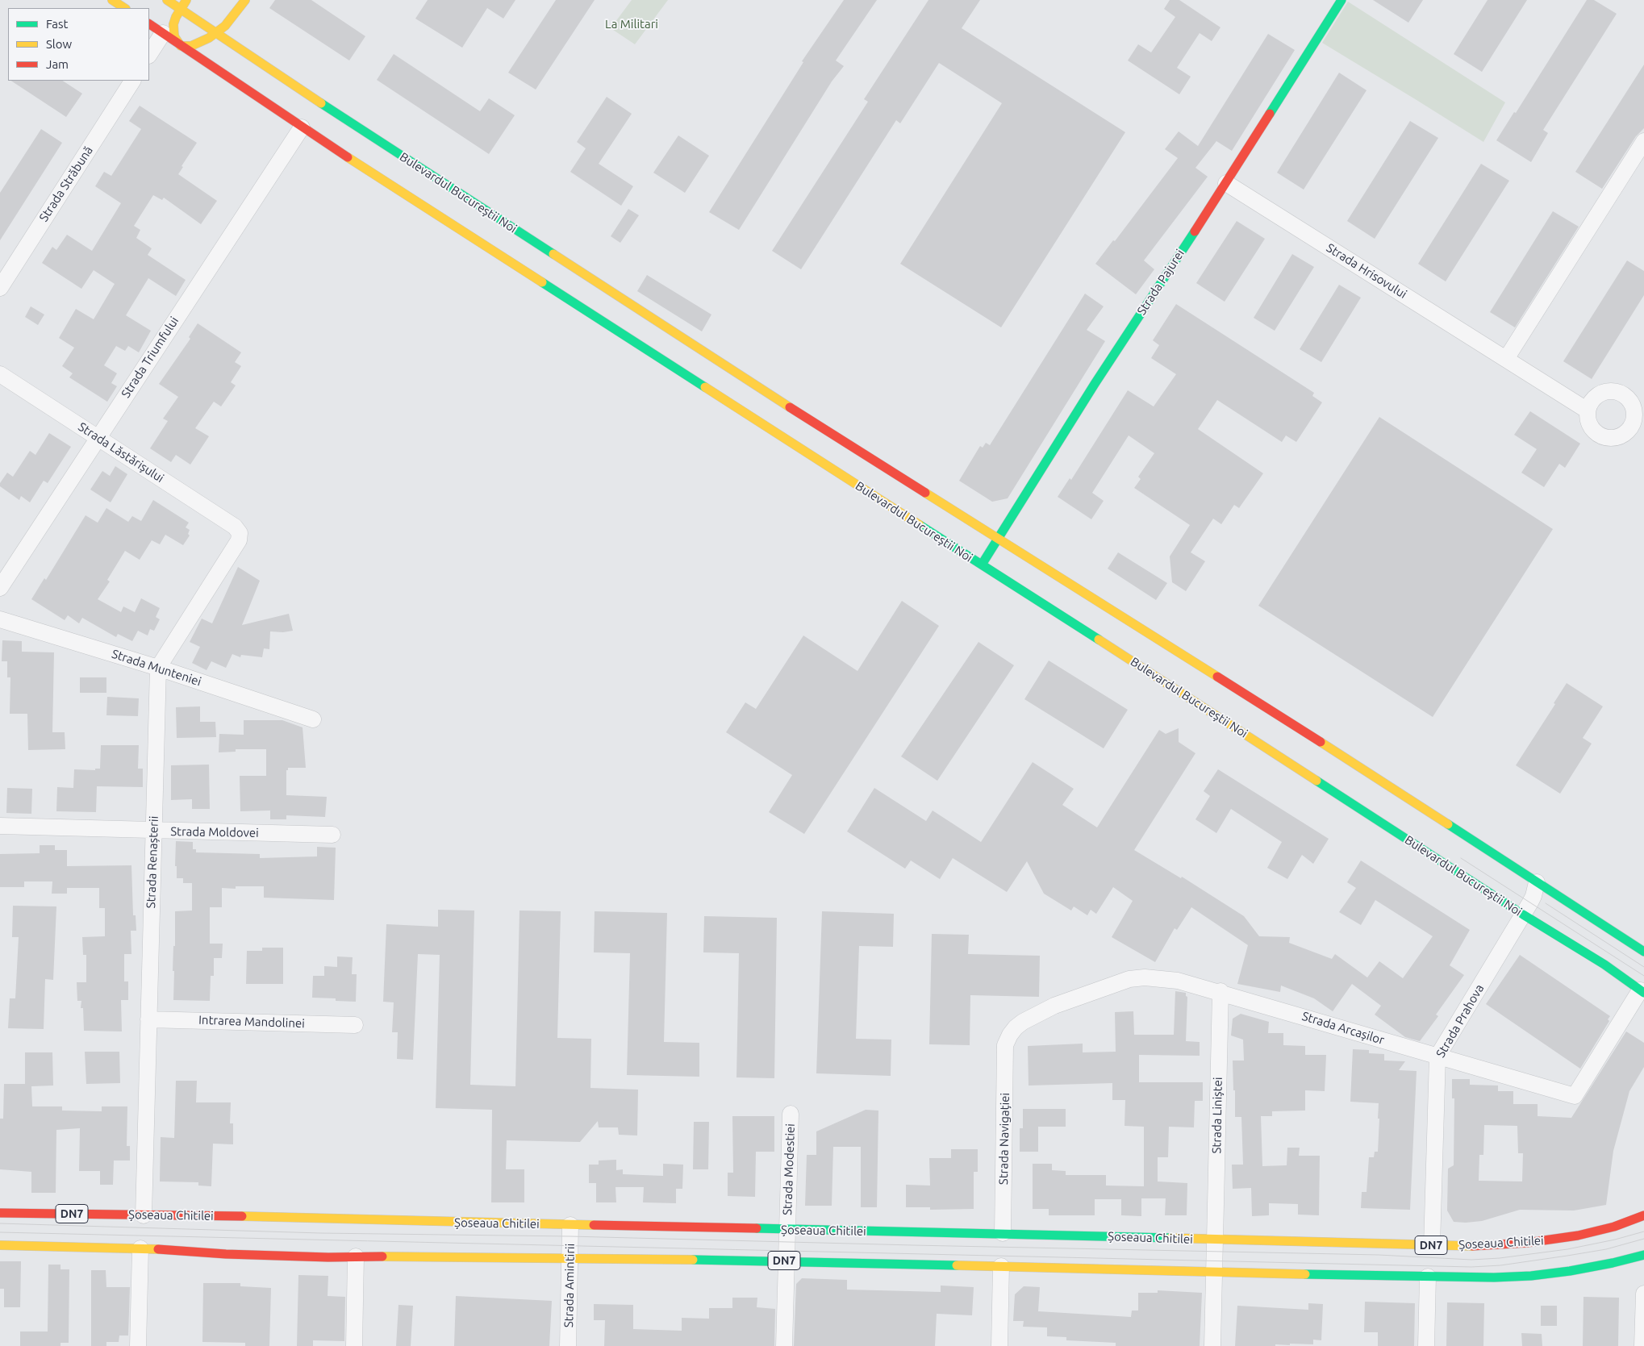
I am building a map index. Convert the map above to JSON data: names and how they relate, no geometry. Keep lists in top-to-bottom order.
{
  "streets": {
    "main road": [
      "Bulevardul Bucureștii Noi",
      "Strada Pajurei",
      "DN7",
      "Șoseaua Chitilei"
    ],
    "street": [
      "Strada Străbună",
      "Strada Hrisovului",
      "Strada Triumfului",
      "Strada Lăstărișului",
      "Strada Munteniei",
      "Strada Moldovei",
      "Strada Renașterii",
      "Strada Prahova",
      "Intrarea Mandolinei",
      "Strada Arcașilor",
      "Strada Liniștei",
      "Strada Navigației",
      "Strada Modestiei",
      "Strada Amintirii"
    ]
  },
  "crossings": [
    ["Bulevardul Bucureștii Noi", "Strada Pajurei"],
    ["Bulevardul Bucureștii Noi", "Strada Triumfului"],
    ["Bulevardul Bucureștii Noi", "Strada Prahova"],
    ["Bulevardul Bucureștii Noi", "Strada Arcașilor"],
    ["Strada Hrisovului", "Strada Pajurei"],
    ["Strada Triumfului", "Strada Lăstărișului"],
    ["Strada Lăstărișului", "Strada Munteniei"],
    ["Strada Lăstărișului", "Strada Renașterii"],
    ["Strada Munteniei", "Strada Renașterii"],
    ["Strada Moldovei", "Strada Renașterii"],
    ["Strada Renașterii", "Intrarea Mandolinei"],
    ["Strada Renașterii", "Șoseaua Chitilei"],
    ["Strada Prahova", "Strada Arcașilor"],
    ["Strada Prahova", "Șoseaua Chitilei"],
    ["Strada Arcașilor", "Strada Liniștei"],
    ["Strada Arcașilor", "Strada Navigației"],
    ["Strada Liniștei", "DN7"],
    ["Strada Liniștei", "Șoseaua Chitilei"],
    ["Strada Navigației", "Șoseaua Chitilei"],
    ["Strada Modestiei", "DN7"],
    ["Strada Modestiei", "Șoseaua Chitilei"],
    ["DN7", "Strada Amintirii"],
    ["Șoseaua Chitilei", "Strada Amintirii"]
  ],
  "parks": ["La Militari"],
  "legend": ["Fast", "Slow", "Jam"]
}
